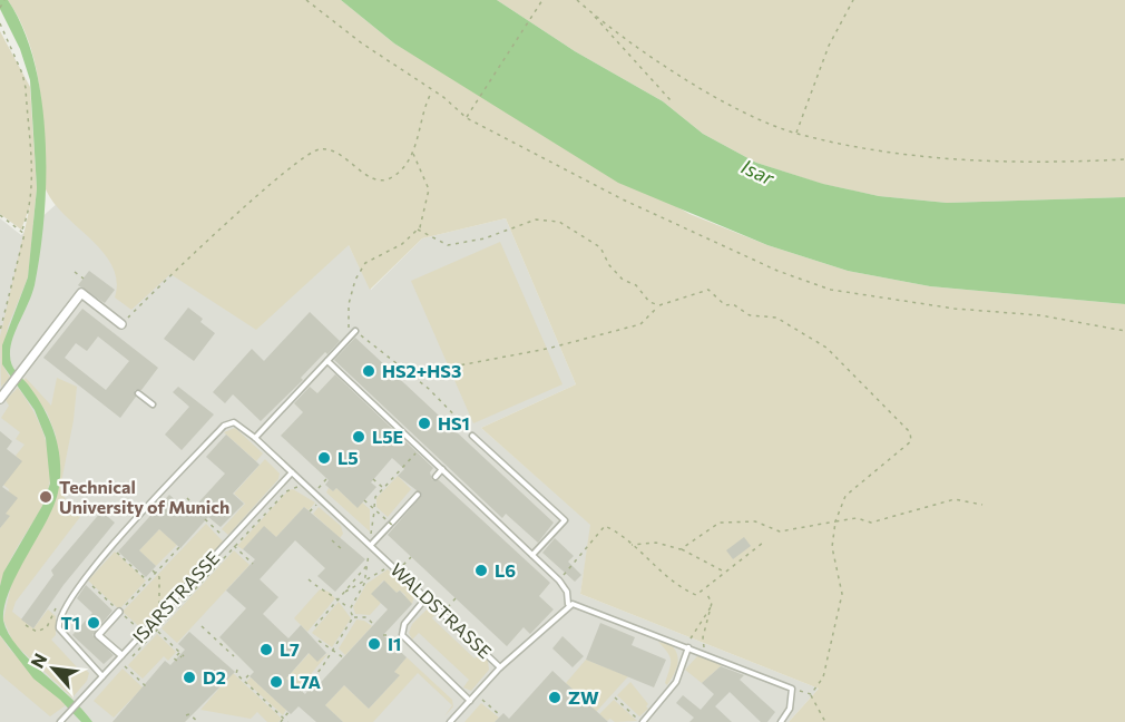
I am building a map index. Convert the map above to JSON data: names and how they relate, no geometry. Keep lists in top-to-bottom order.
{
  "streets": {
    "lane": ["ISARSTRASSE", "WALDSTRASSE"]
  },
  "crossings": [
    ["ISARSTRASSE", "WALDSTRASSE"]
  ],
  "water": ["Isar"],
  "places": [
    "HS2+HS3",
    "HS1",
    "L5E",
    "L5",
    "Technical University of Munich",
    "L6",
    "T1",
    "I1",
    "L7",
    "D2",
    "L7A",
    "ZW"
  ],
  "north": "top left"
}
